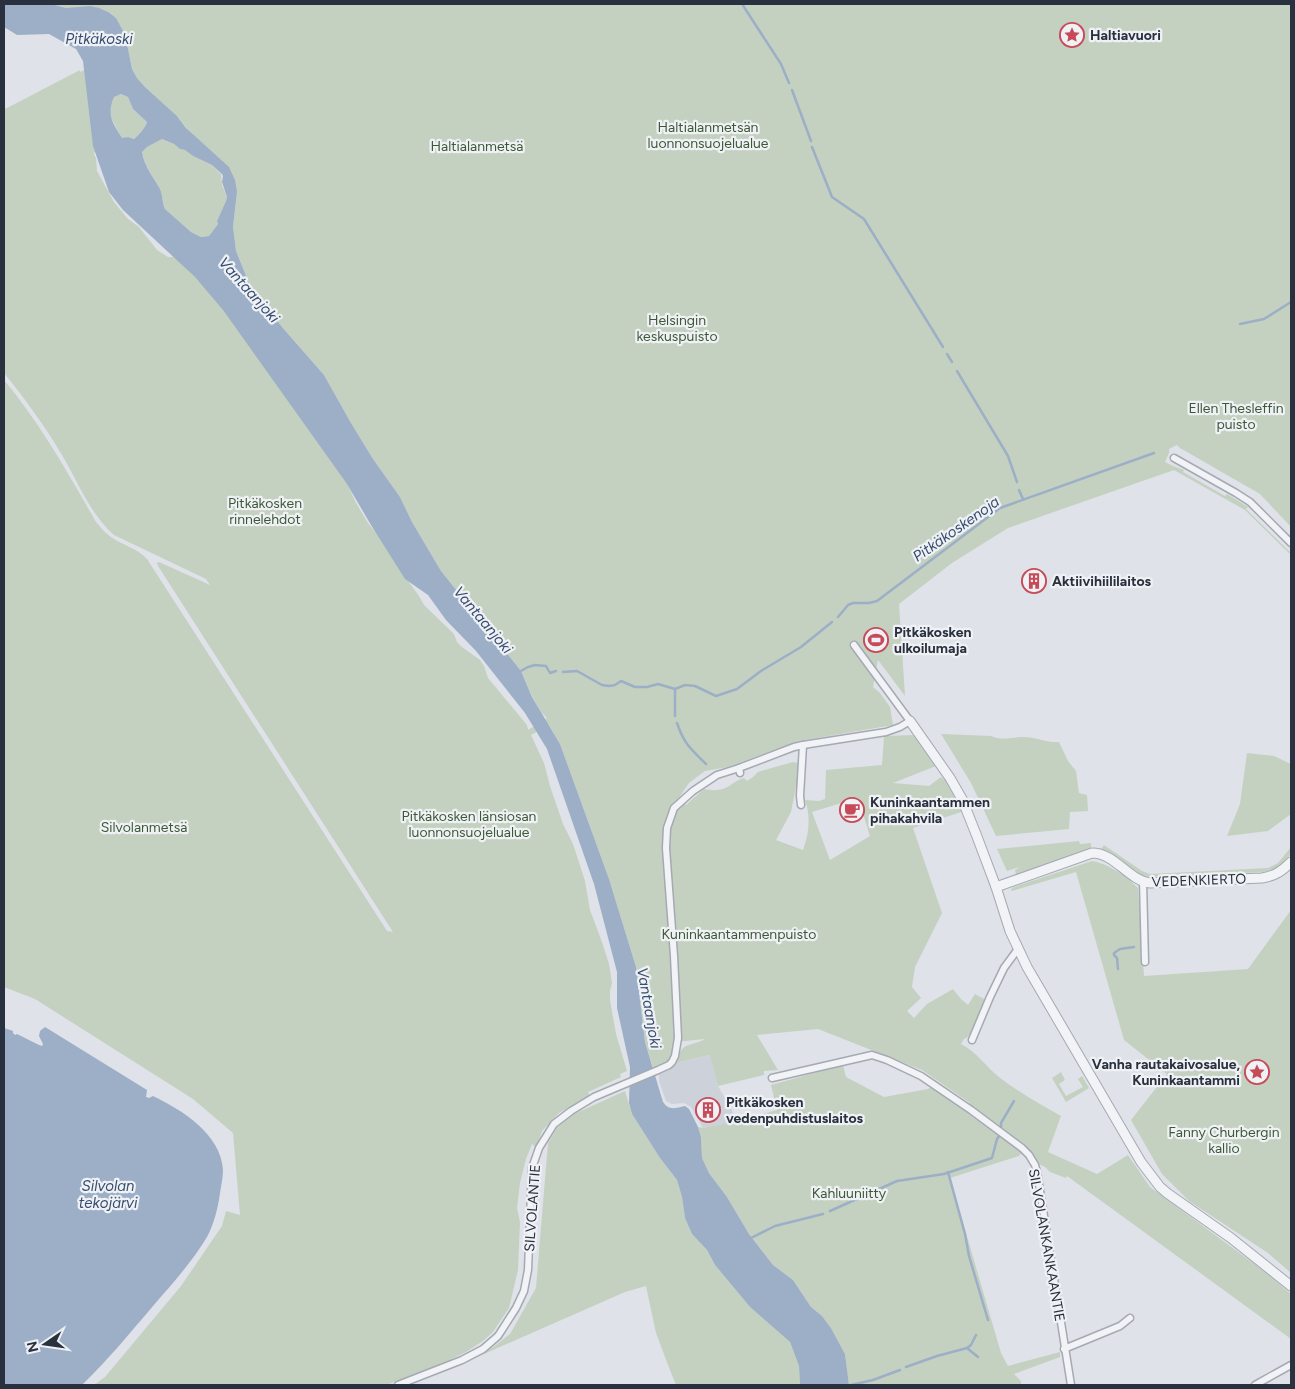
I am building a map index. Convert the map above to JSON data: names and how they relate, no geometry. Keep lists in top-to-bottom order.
{
  "streets": {
    "street": ["VEDENKIERTO", "SILVOLANTIE", "SILVOLANKANKAANTIE"]
  },
  "water": [
    "Pitkäkoski",
    "Vantaanjoki",
    "Pitkäkoskenoja",
    "Silvolan tekojärvi"
  ],
  "parks": [
    "Haltialanmetsän luonnonsuojelualue",
    "Haltialanmetsä",
    "Helsingin keskuspuisto",
    "Ellen Thesleffin puisto",
    "Pitkäkosken rinnelehdot",
    "Pitkäkosken länsiosan luonnonsuojelualue",
    "Silvolanmetsä",
    "Kuninkaantammenpuisto",
    "Fanny Churbergin kallio",
    "Kahluuniitty"
  ],
  "places": {
    "place": ["Haltiavuori", "Vanha rautakaivosalue, Kuninkaantammi"],
    "building": ["Aktiivihiililaitos", "Pitkäkosken vedenpuhdistuslaitos"],
    "sports": ["Pitkäkosken ulkoilumaja"],
    "cafe": ["Kuninkaantammen pihakahvila"]
  },
  "north": "left"
}
